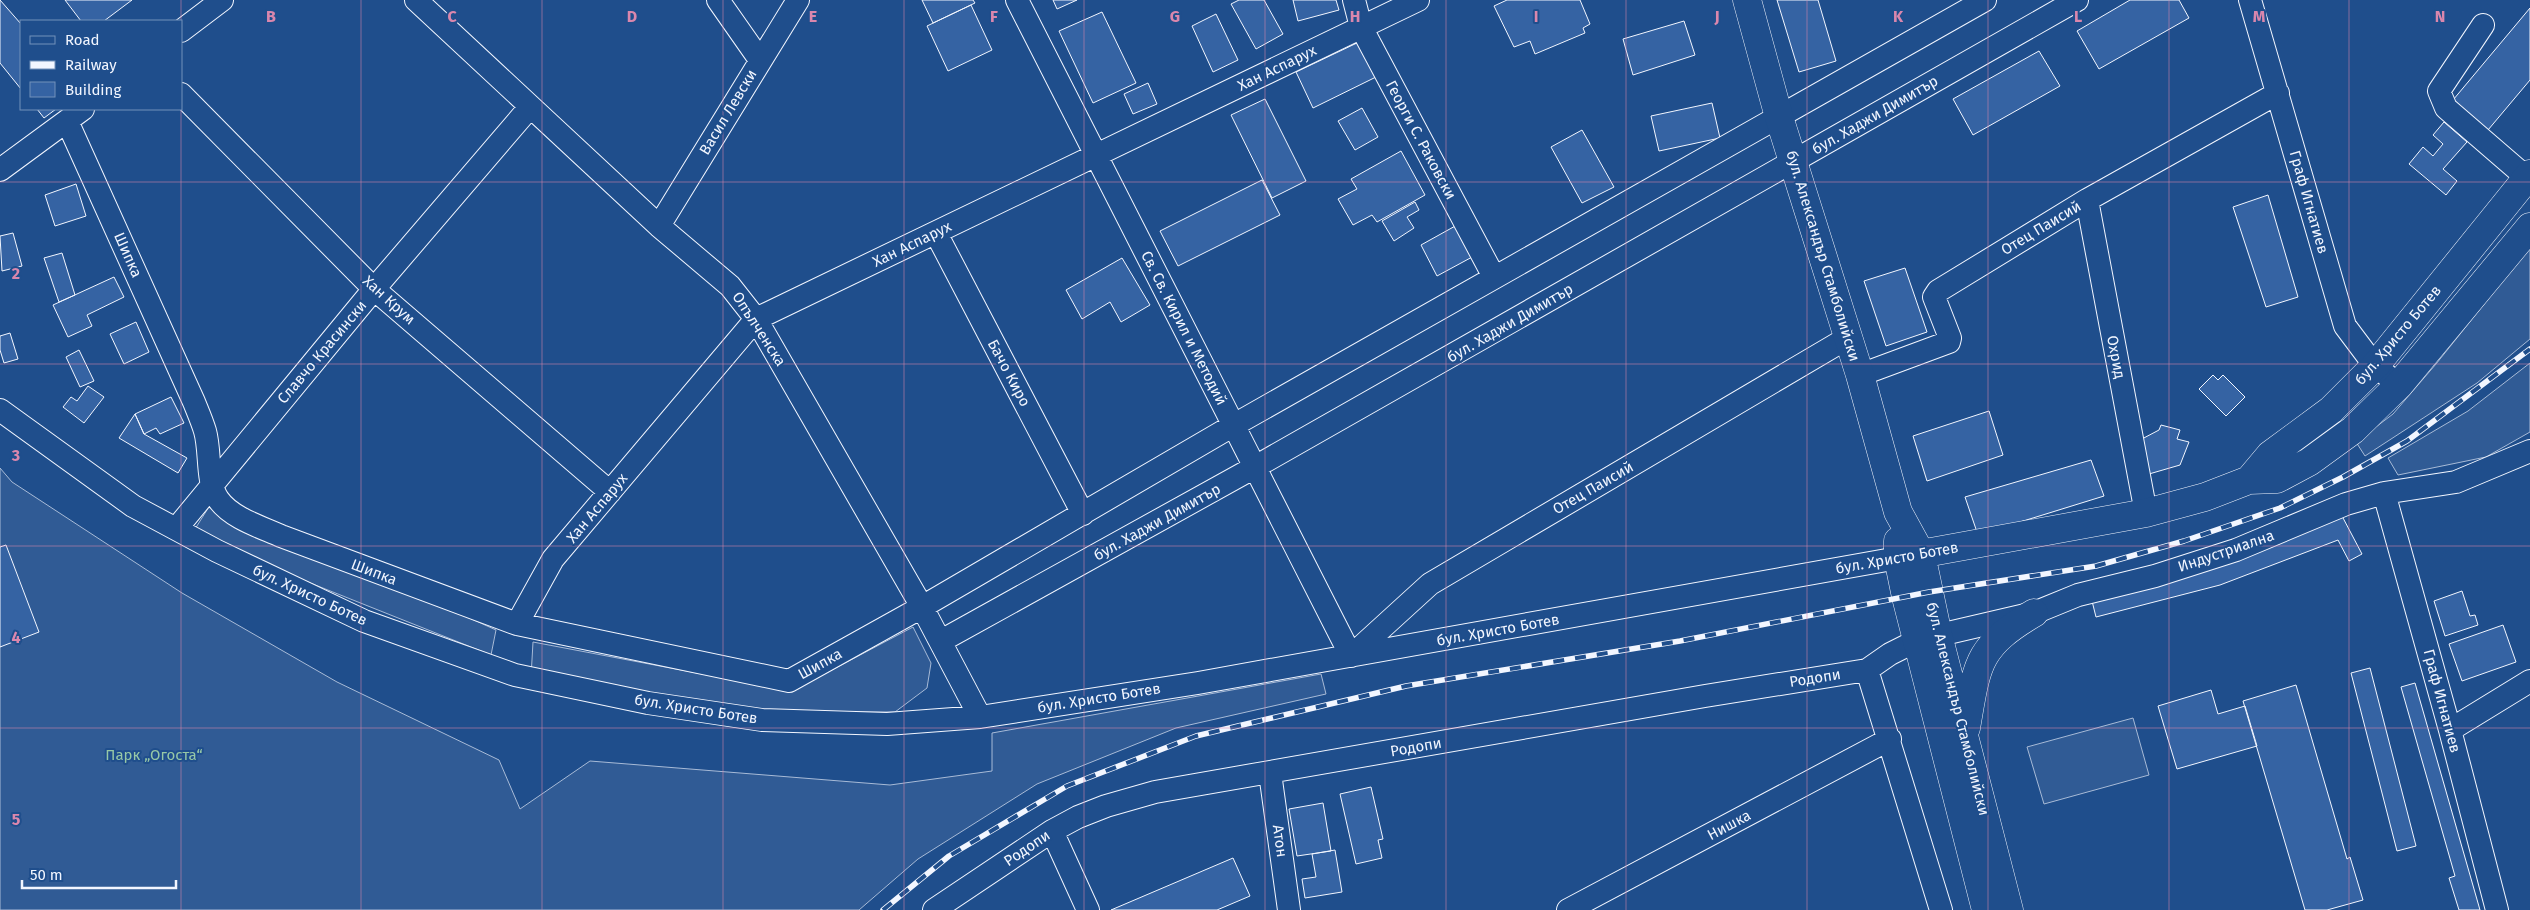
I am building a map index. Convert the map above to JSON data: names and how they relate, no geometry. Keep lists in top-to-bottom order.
{
  "streets": {
    "main road": ["бул. Александър Стамболийски", "бул. Христо Ботев"],
    "street": [
      "Хан Аспарух",
      "Васил Левски",
      "бул. Хаджи Димитър",
      "Георги С. Раковски",
      "Граф Игнатиев",
      "Отец Паисий",
      "Шипка",
      "Хан Крум",
      "Св. Св. Кирил и Методий",
      "Опълченска",
      "Славчо Красински",
      "Охрид",
      "Бачо Киро",
      "Индустриална",
      "Родопи",
      "Нишка",
      "Атон"
    ]
  },
  "crossings": [
    ["Хан Аспарух", "Георги С. Раковски"],
    ["Хан Аспарух", "Шипка"],
    ["Хан Аспарух", "Хан Крум"],
    ["Хан Аспарух", "Св. Св. Кирил и Методий"],
    ["Хан Аспарух", "Опълченска"],
    ["Хан Аспарух", "Бачо Киро"],
    ["Васил Левски", "Опълченска"],
    ["бул. Хаджи Димитър", "бул. Александър Стамболийски"],
    ["бул. Хаджи Димитър", "Св. Св. Кирил и Методий"],
    ["бул. Хаджи Димитър", "Опълченска"],
    ["Граф Игнатиев", "Отец Паисий"],
    ["Граф Игнатиев", "бул. Христо Ботев"],
    ["Граф Игнатиев", "Индустриална"],
    ["Отец Паисий", "бул. Александър Стамболийски"],
    ["Отец Паисий", "Св. Св. Кирил и Методий"],
    ["Отец Паисий", "бул. Христо Ботев"],
    ["Отец Паисий", "Охрид"],
    ["Шипка", "Опълченска"],
    ["Шипка", "Славчо Красински"],
    ["бул. Александър Стамболийски", "бул. Христо Ботев"],
    ["бул. Александър Стамболийски", "Индустриална"],
    ["бул. Александър Стамболийски", "Родопи"],
    ["Хан Крум", "Славчо Красински"],
    ["Св. Св. Кирил и Методий", "бул. Христо Ботев"],
    ["Опълченска", "бул. Христо Ботев"],
    ["Опълченска", "Славчо Красински"],
    ["бул. Христо Ботев", "Славчо Красински"],
    ["бул. Христо Ботев", "Охрид"],
    ["Индустриална", "Родопи"],
    ["Родопи", "Атон"]
  ],
  "parks": ["Парк „Огоста“"],
  "legend": ["Road", "Railway", "Building"],
  "scale_bar": "50 m",
  "grid": {
    "columns": [
      "B",
      "C",
      "D",
      "E",
      "F",
      "G",
      "H",
      "I",
      "J",
      "K",
      "L",
      "M",
      "N"
    ],
    "rows": [
      "2",
      "3",
      "4",
      "5"
    ]
  }
}
